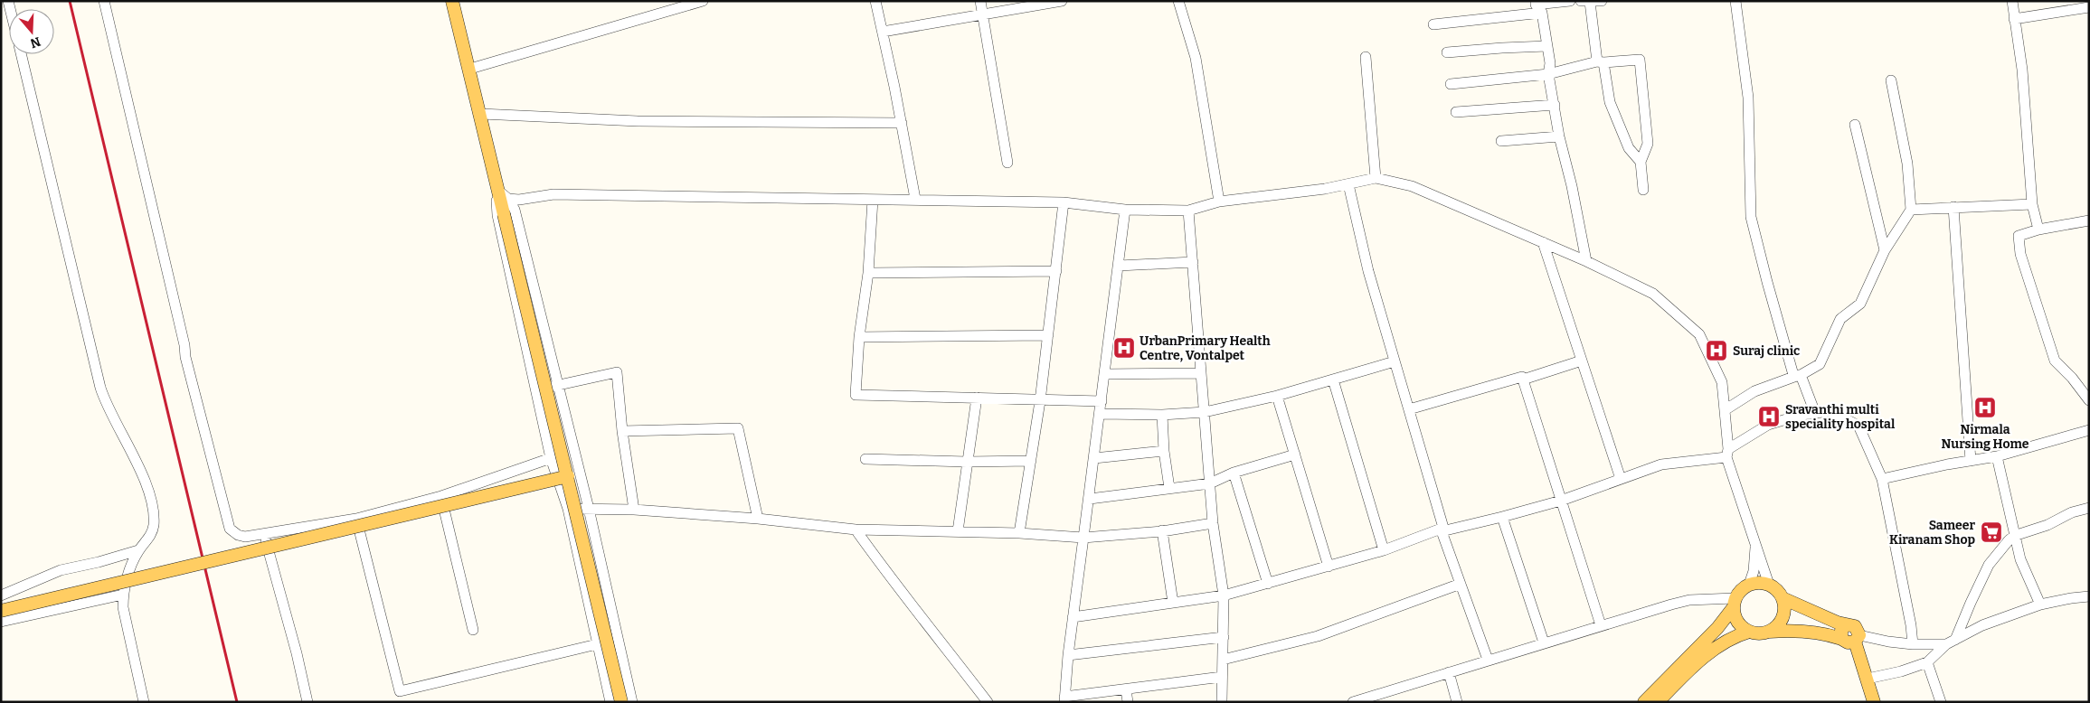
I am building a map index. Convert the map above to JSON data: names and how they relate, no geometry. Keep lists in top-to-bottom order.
{
  "places": {
    "hospital": [
      "UrbanPrimary Health Centre, Vontalpet",
      "Suraj clinic",
      "Nirmala Nursing Home",
      "Sravanthi multi speciality hospital"
    ],
    "supermarket": ["Sameer Kiranam Shop"]
  },
  "north": "bottom"
}
